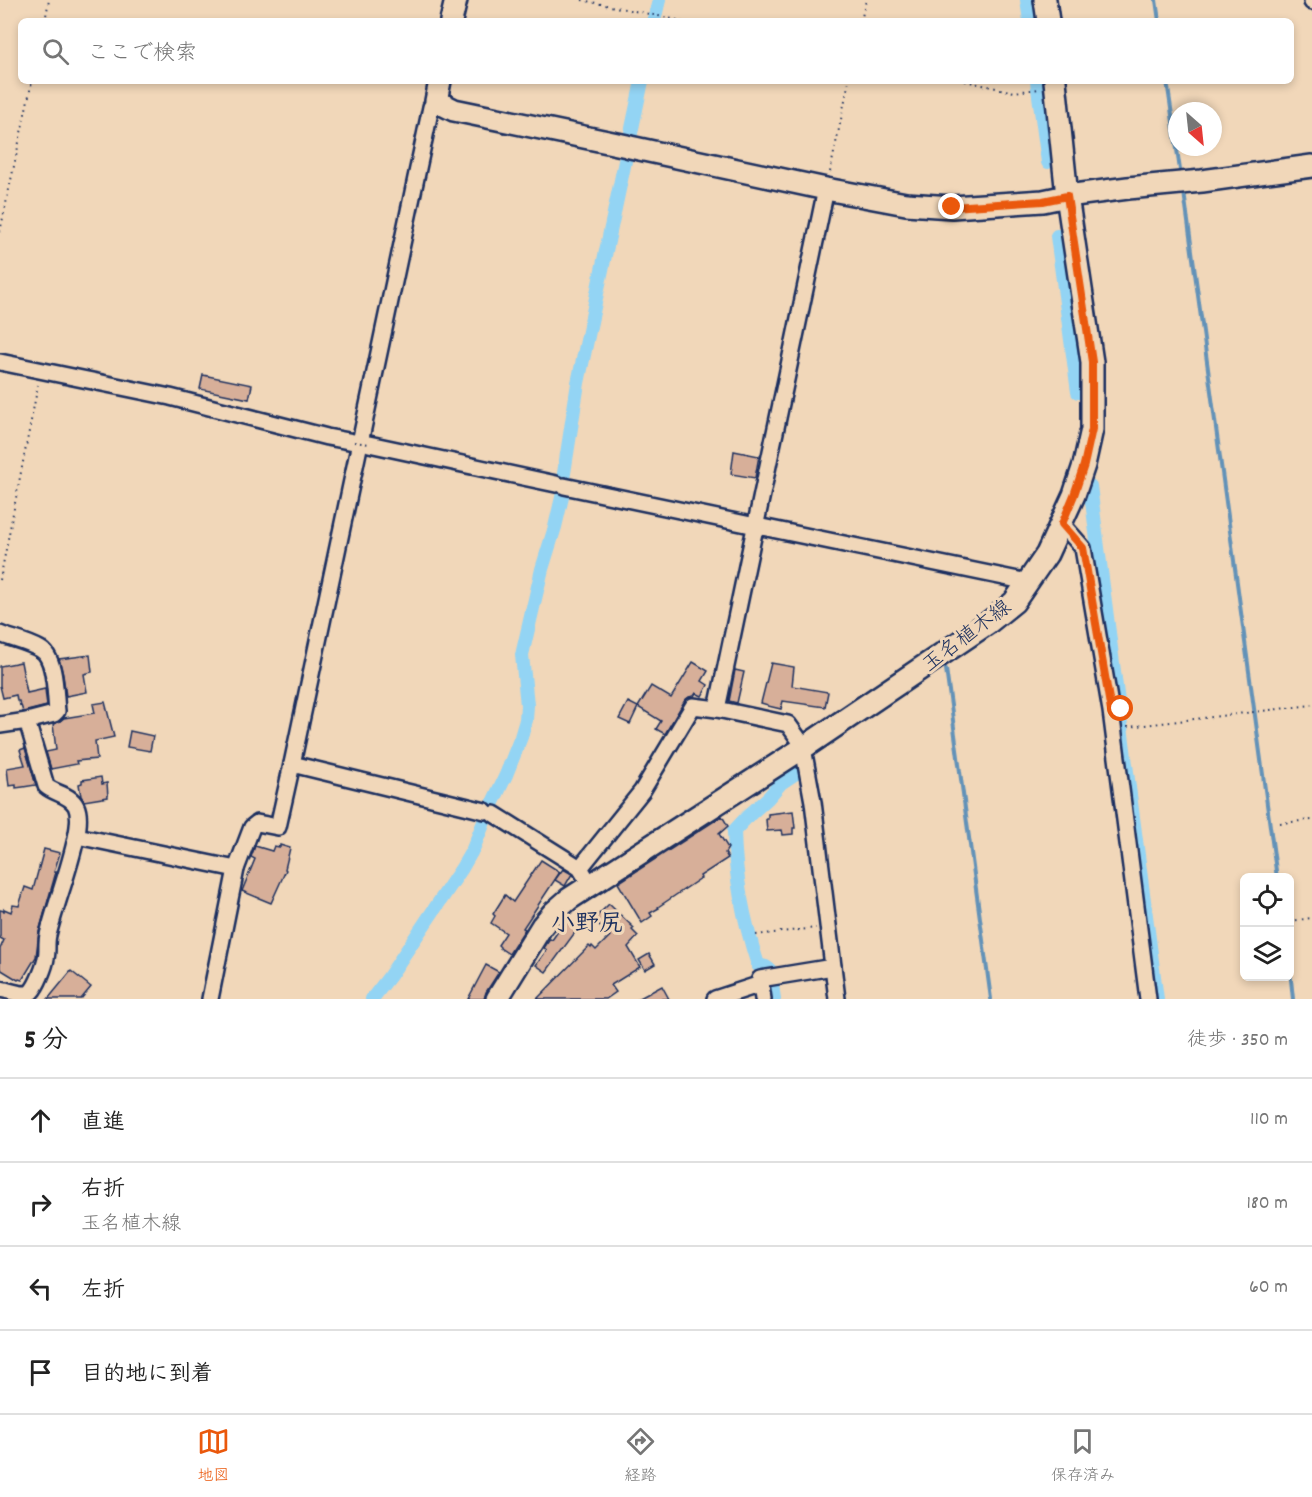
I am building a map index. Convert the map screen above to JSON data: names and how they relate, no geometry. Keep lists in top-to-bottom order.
{
  "streets": {
    "main road": ["玉名植木線"]
  },
  "districts": ["小野尻"],
  "north": "bottom right",
  "page": {
    "search": "ここで検索",
    "heading": ["5 分", "徒歩 · 350 m"],
    "list": [
      ["直進", "110 m"],
      ["右折", "玉名植木線", "180 m"],
      ["左折", "60 m"],
      "目的地に到着"
    ],
    "nav": ["地図", "経路", "保存済み"]
  }
}
